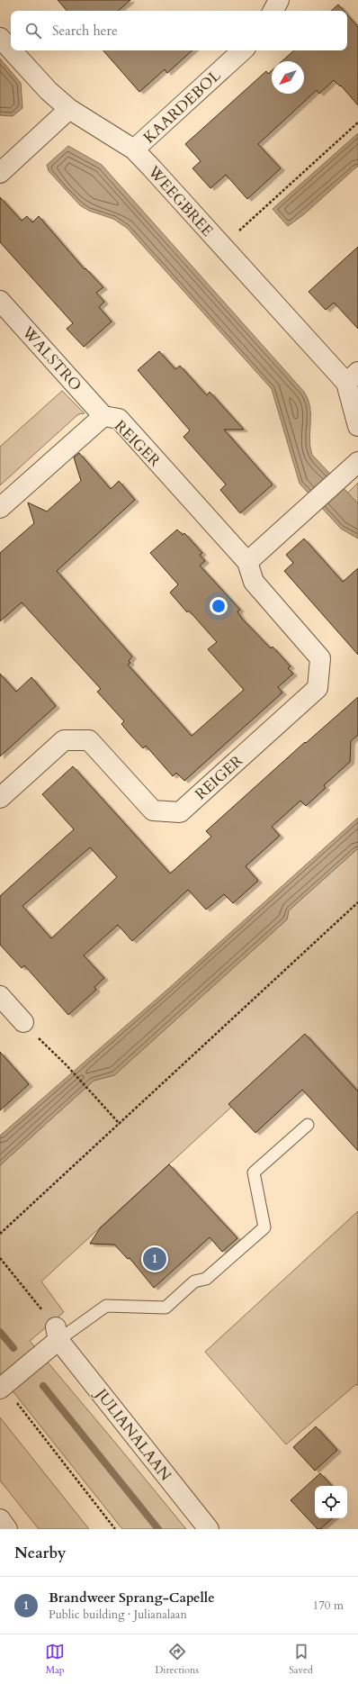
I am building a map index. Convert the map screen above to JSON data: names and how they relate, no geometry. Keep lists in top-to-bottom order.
{
  "streets": {
    "street": [
      "KAARDEBOL",
      "WEEGBREE",
      "WALSTRO",
      "REIGER",
      "JULIANALAAN"
    ]
  },
  "crossings": [
    ["KAARDEBOL", "WEEGBREE"],
    ["WALSTRO", "REIGER"]
  ],
  "north": "bottom left",
  "page": {
    "search": "Search here",
    "pins": "1",
    "heading": "Nearby",
    "list": [
      {
        "mark": "1",
        "name": "Brandweer Sprang-Capelle",
        "note": "Public building · Julianalaan",
        "value": "170 m"
      }
    ],
    "nav": ["Map", "Directions", "Saved"]
  }
}
